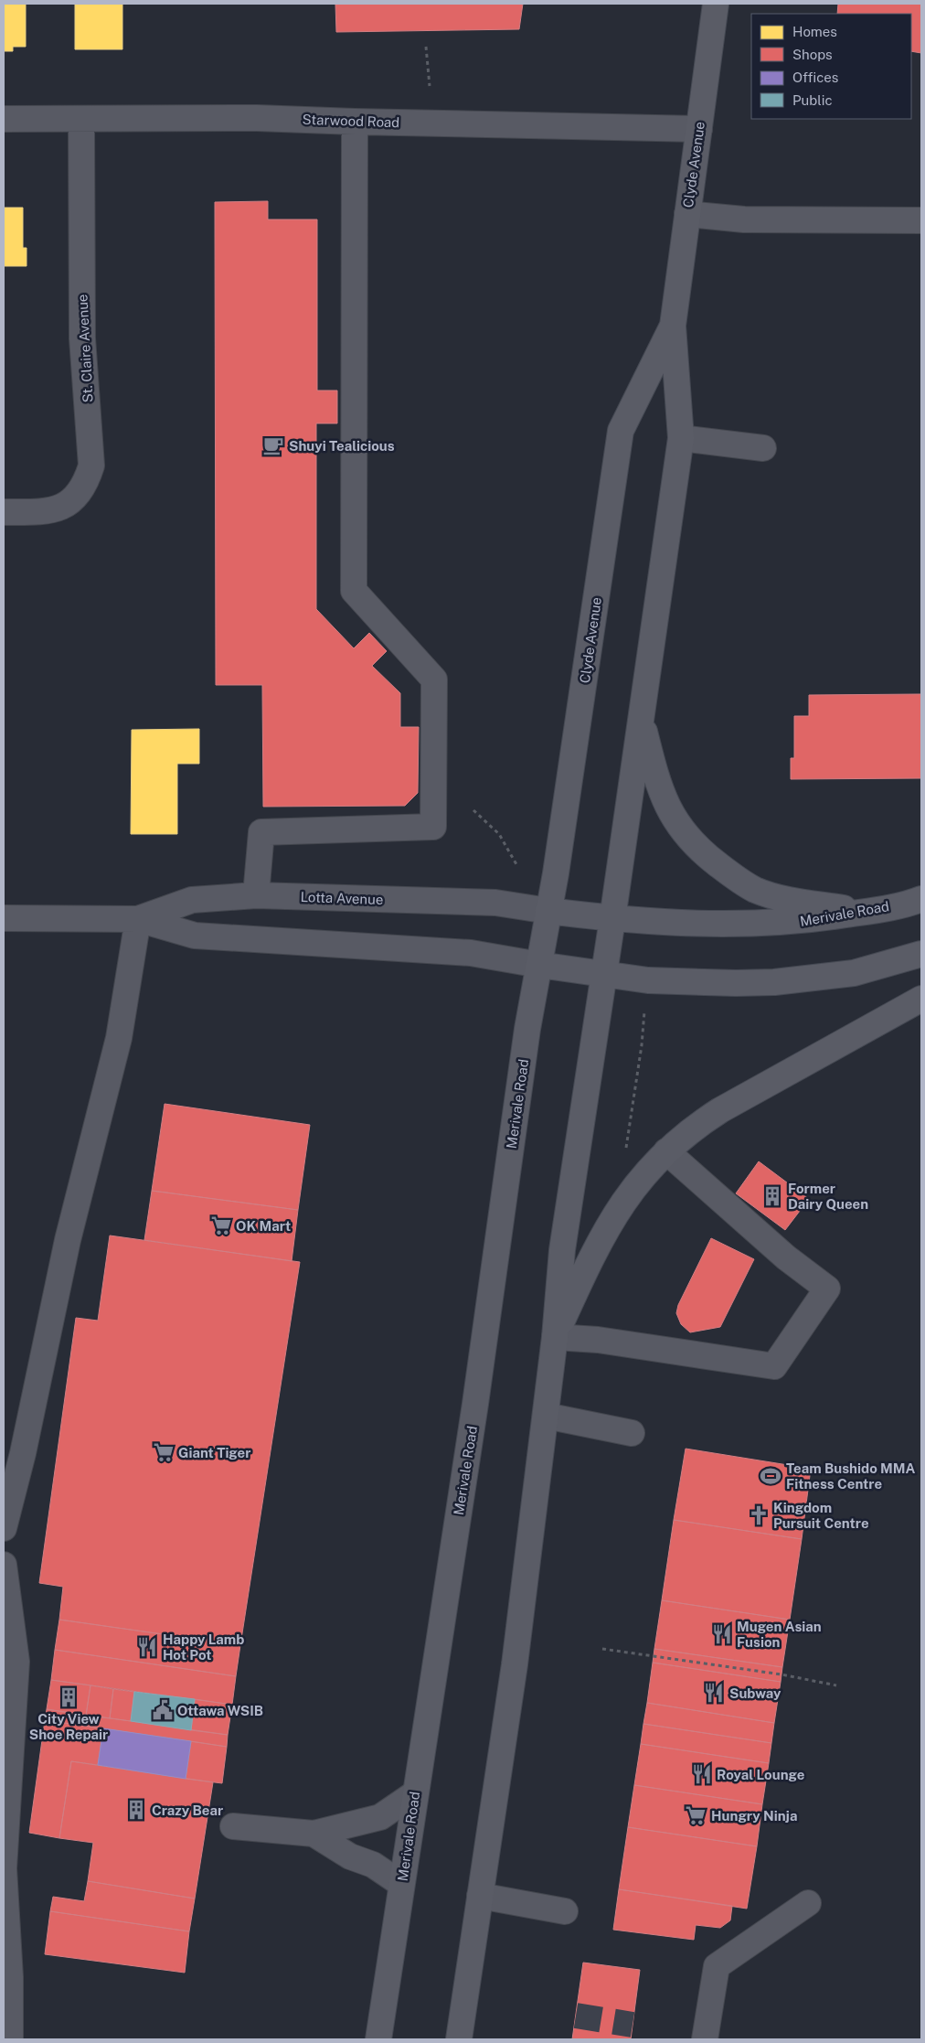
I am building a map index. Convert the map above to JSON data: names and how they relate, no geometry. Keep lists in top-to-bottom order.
{
  "streets": {
    "main road": ["Clyde Avenue", "Merivale Road"],
    "street": ["Starwood Road", "St. Claire Avenue", "Lotta Avenue"]
  },
  "crossings": [
    ["Starwood Road", "Clyde Avenue"],
    ["Starwood Road", "St. Claire Avenue"],
    ["Clyde Avenue", "Lotta Avenue"],
    ["Clyde Avenue", "Merivale Road"],
    ["Lotta Avenue", "Merivale Road"]
  ],
  "places": {
    "cafe": ["Shuyi Tealicious"],
    "building": ["Former Dairy Queen", "City View Shoe Repair", "Crazy Bear"],
    "supermarket": ["OK Mart", "Giant Tiger", "Hungry Ninja"],
    "sports": ["Team Bushido MMA Fitness Centre"],
    "church": ["Kingdom Pursuit Centre"],
    "restaurant": [
      "Mugen Asian Fusion",
      "Happy Lamb Hot Pot",
      "Subway",
      "Royal Lounge"
    ],
    "public building": ["Ottawa WSIB"]
  },
  "legend": [
    "Homes",
    "Shops",
    "Offices",
    "Public"
  ]
}
